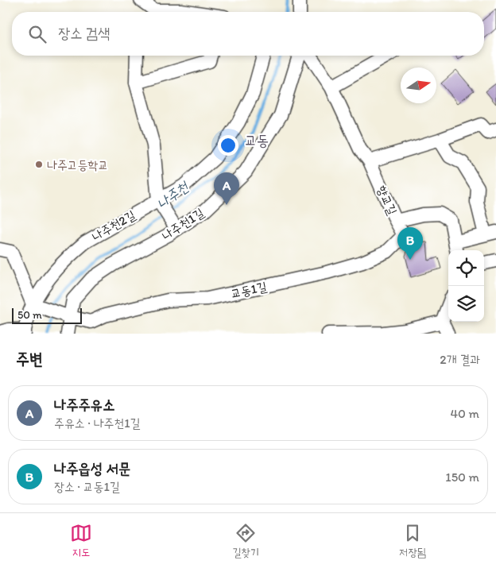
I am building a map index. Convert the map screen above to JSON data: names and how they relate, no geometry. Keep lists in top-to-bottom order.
{
  "streets": {
    "street": [
      "향교길",
      "나주천1길",
      "나주천2길",
      "교동1길"
    ]
  },
  "crossings": [
    ["향교길", "교동1길"],
    ["나주천1길", "교동1길"]
  ],
  "districts": ["교동"],
  "water": ["나주천"],
  "places": ["나주고등학교"],
  "scale_bar": "50 m",
  "north": "right",
  "page": {
    "search": "장소 검색",
    "pins": ["A", "B"],
    "scale": "50 m",
    "heading": ["주변", "2개 결과"],
    "list": [
      {
        "mark": "A",
        "name": "나주주유소",
        "note": "주유소 · 나주천1길",
        "value": "40 m"
      },
      {
        "mark": "B",
        "name": "나주읍성 서문",
        "note": "장소 · 교동1길",
        "value": "150 m"
      }
    ],
    "nav": ["지도", "길찾기", "저장됨"]
  }
}
